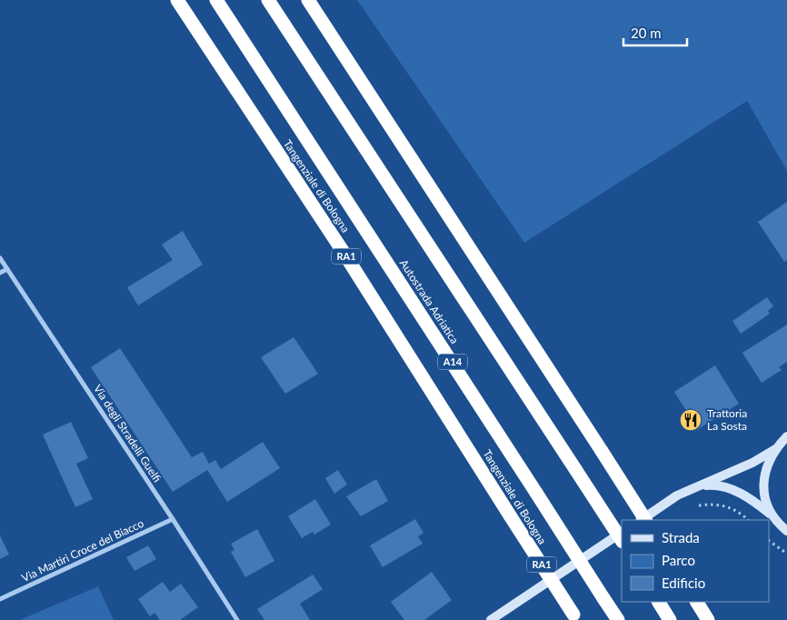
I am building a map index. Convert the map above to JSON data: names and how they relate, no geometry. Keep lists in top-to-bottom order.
{
  "streets": {
    "highway": [
      "Tangenziale di Bologna",
      "RA1",
      "Autostrada Adriatica",
      "A14"
    ],
    "street": ["Via degli Stradelli Guelfi", "Via Martiri Croce del Biacco"]
  },
  "crossings": [
    ["Via degli Stradelli Guelfi", "Via Martiri Croce del Biacco"]
  ],
  "places": {
    "restaurant": ["Trattoria La Sosta"]
  },
  "legend": ["Strada", "Parco", "Edificio"],
  "scale_bar": "20 m"
}
